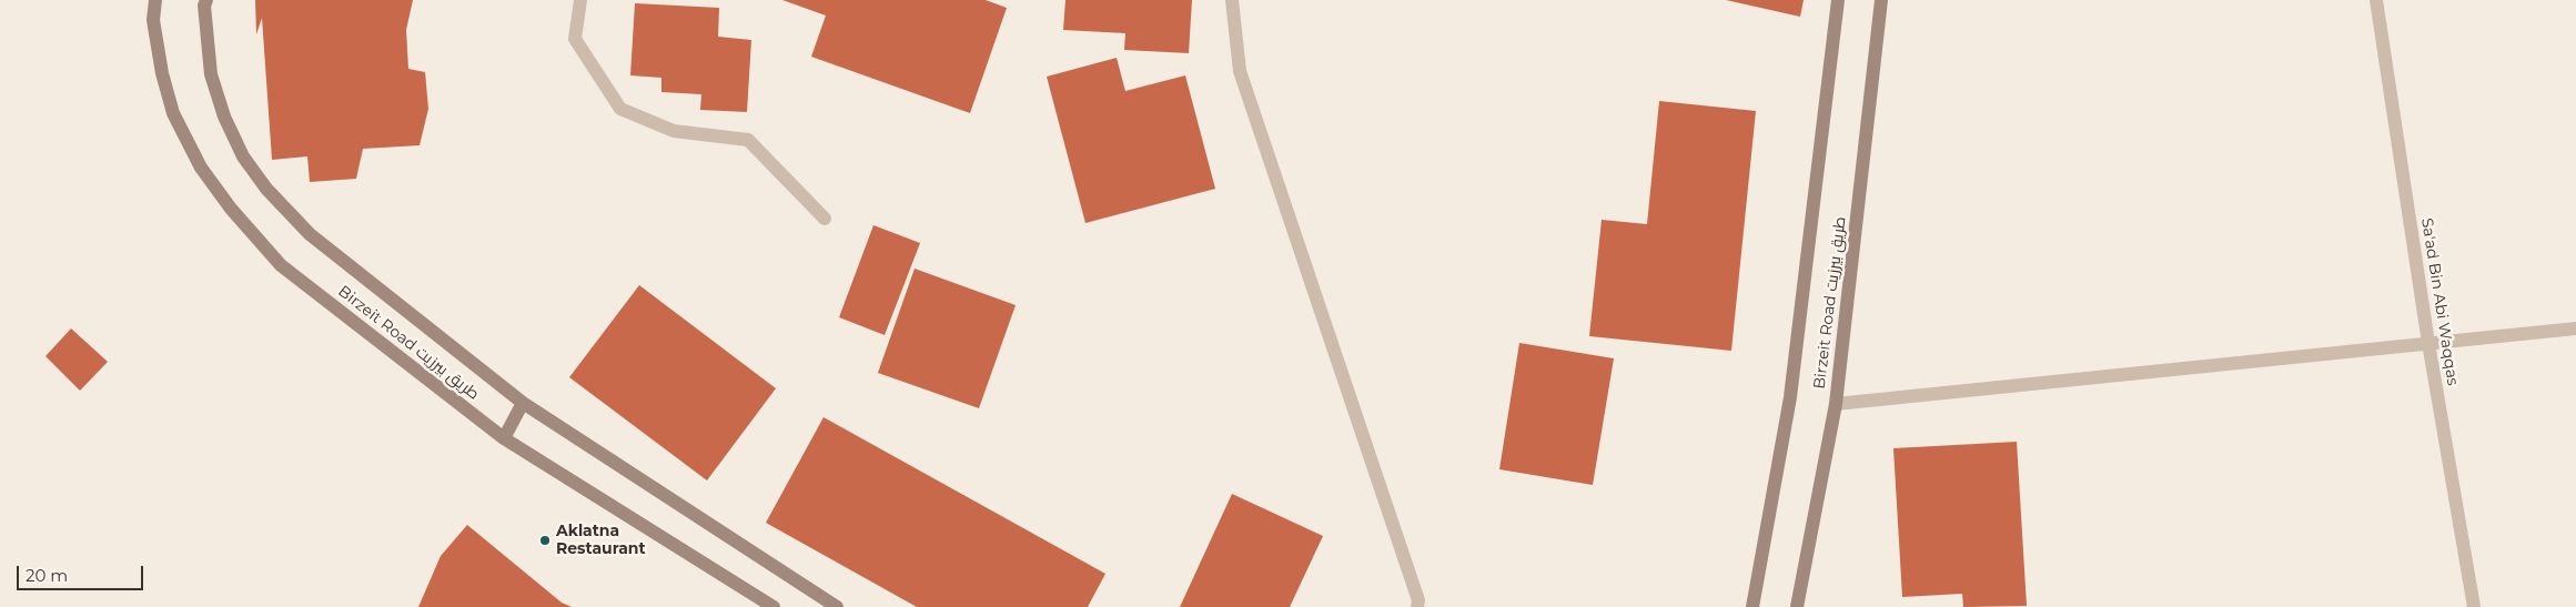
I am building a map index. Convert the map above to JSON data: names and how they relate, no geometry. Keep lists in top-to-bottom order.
{
  "streets": {
    "main road": ["Birzeit Road طريق بيرزيت"],
    "street": ["Sa'ad Bin Abi Waqqas"]
  },
  "places": ["Aklatna Restaurant"],
  "scale_bar": "20 m"
}
